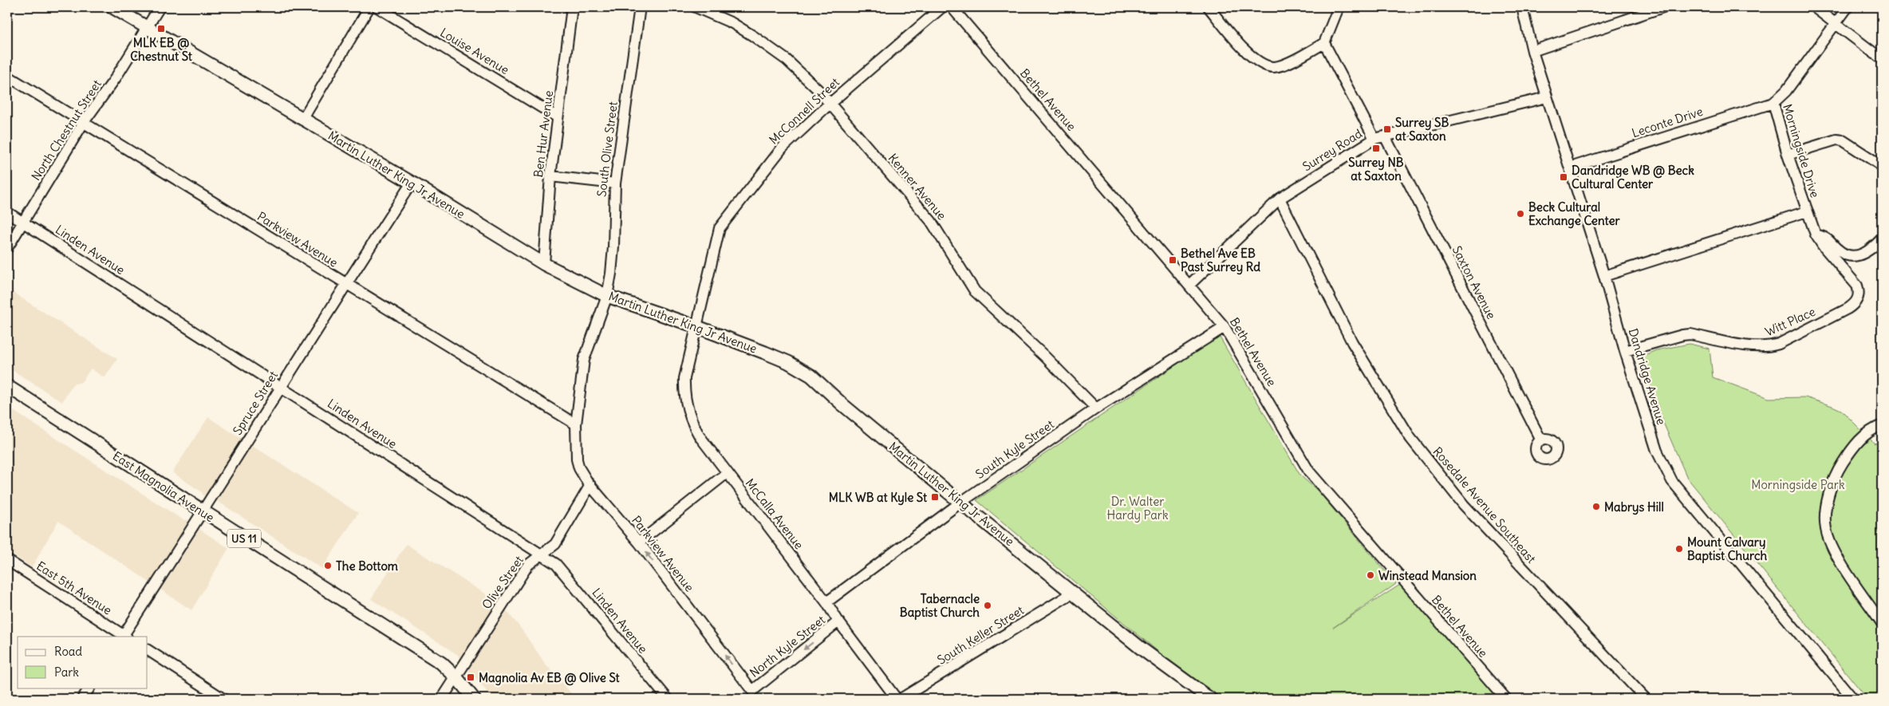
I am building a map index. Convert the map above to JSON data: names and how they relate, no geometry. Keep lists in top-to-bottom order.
{
  "streets": {
    "main road": ["Martin Luther King Jr Avenue", "East Magnolia Avenue", "US 11"],
    "street": [
      "Louise Avenue",
      "Bethel Avenue",
      "McConnell Street",
      "Leconte Drive",
      "North Chestnut Street",
      "Ben Hur Avenue",
      "South Olive Street",
      "Surrey Road",
      "Morningside Drive",
      "Kenner Avenue",
      "Parkview Avenue",
      "Linden Avenue",
      "Saxton Avenue",
      "Witt Place",
      "Dandridge Avenue",
      "Spruce Street",
      "South Kyle Street",
      "Rosedale Avenue Southeast",
      "McCalla Avenue",
      "Olive Street",
      "East 5th Avenue",
      "South Keller Street",
      "North Kyle Street"
    ]
  },
  "crossings": [
    ["Louise Avenue", "Ben Hur Avenue"],
    ["Bethel Avenue", "Surrey Road"],
    ["Bethel Avenue", "South Kyle Street"],
    ["McConnell Street", "Martin Luther King Jr Avenue"],
    ["McConnell Street", "Kenner Avenue"],
    ["McConnell Street", "McCalla Avenue"],
    ["Leconte Drive", "Morningside Drive"],
    ["Leconte Drive", "Dandridge Avenue"],
    ["North Chestnut Street", "Martin Luther King Jr Avenue"],
    ["North Chestnut Street", "Parkview Avenue"],
    ["North Chestnut Street", "Linden Avenue"],
    ["Ben Hur Avenue", "Martin Luther King Jr Avenue"],
    ["South Olive Street", "Martin Luther King Jr Avenue"],
    ["South Olive Street", "Parkview Avenue"],
    ["Surrey Road", "Saxton Avenue"],
    ["Surrey Road", "Dandridge Avenue"],
    ["Surrey Road", "Rosedale Avenue Southeast"],
    ["Morningside Drive", "Witt Place"],
    ["Morningside Drive", "Dandridge Avenue"],
    ["Martin Luther King Jr Avenue", "Parkview Avenue"],
    ["Martin Luther King Jr Avenue", "Spruce Street"],
    ["Martin Luther King Jr Avenue", "South Kyle Street"],
    ["Martin Luther King Jr Avenue", "McCalla Avenue"],
    ["Martin Luther King Jr Avenue", "South Keller Street"],
    ["Kenner Avenue", "South Kyle Street"],
    ["Parkview Avenue", "Spruce Street"],
    ["Parkview Avenue", "Olive Street"],
    ["Parkview Avenue", "North Kyle Street"],
    ["Linden Avenue", "Spruce Street"],
    ["Linden Avenue", "Olive Street"],
    ["Witt Place", "Dandridge Avenue"],
    ["Spruce Street", "East Magnolia Avenue"],
    ["Spruce Street", "East 5th Avenue"],
    ["South Kyle Street", "McCalla Avenue"],
    ["East Magnolia Avenue", "Olive Street"],
    ["McCalla Avenue", "North Kyle Street"]
  ],
  "one_way": ["North Kyle Street"],
  "parks": ["Morningside Park", "Dr. Walter Hardy Park"],
  "places": {
    "transit": [
      "MLK EB @ Chestnut St",
      "Surrey SB at Saxton",
      "Surrey NB at Saxton",
      "Dandridge WB @ Beck Cultural Center",
      "Bethel Ave EB Past Surrey Rd",
      "MLK WB at Kyle St",
      "Magnolia Av EB @ Olive St"
    ],
    "other": [
      "Beck Cultural Exchange Center",
      "Mabrys Hill",
      "Mount Calvary Baptist Church",
      "The Bottom",
      "Winstead Mansion",
      "Tabernacle Baptist Church"
    ]
  },
  "legend": ["Road", "Park"]
}
